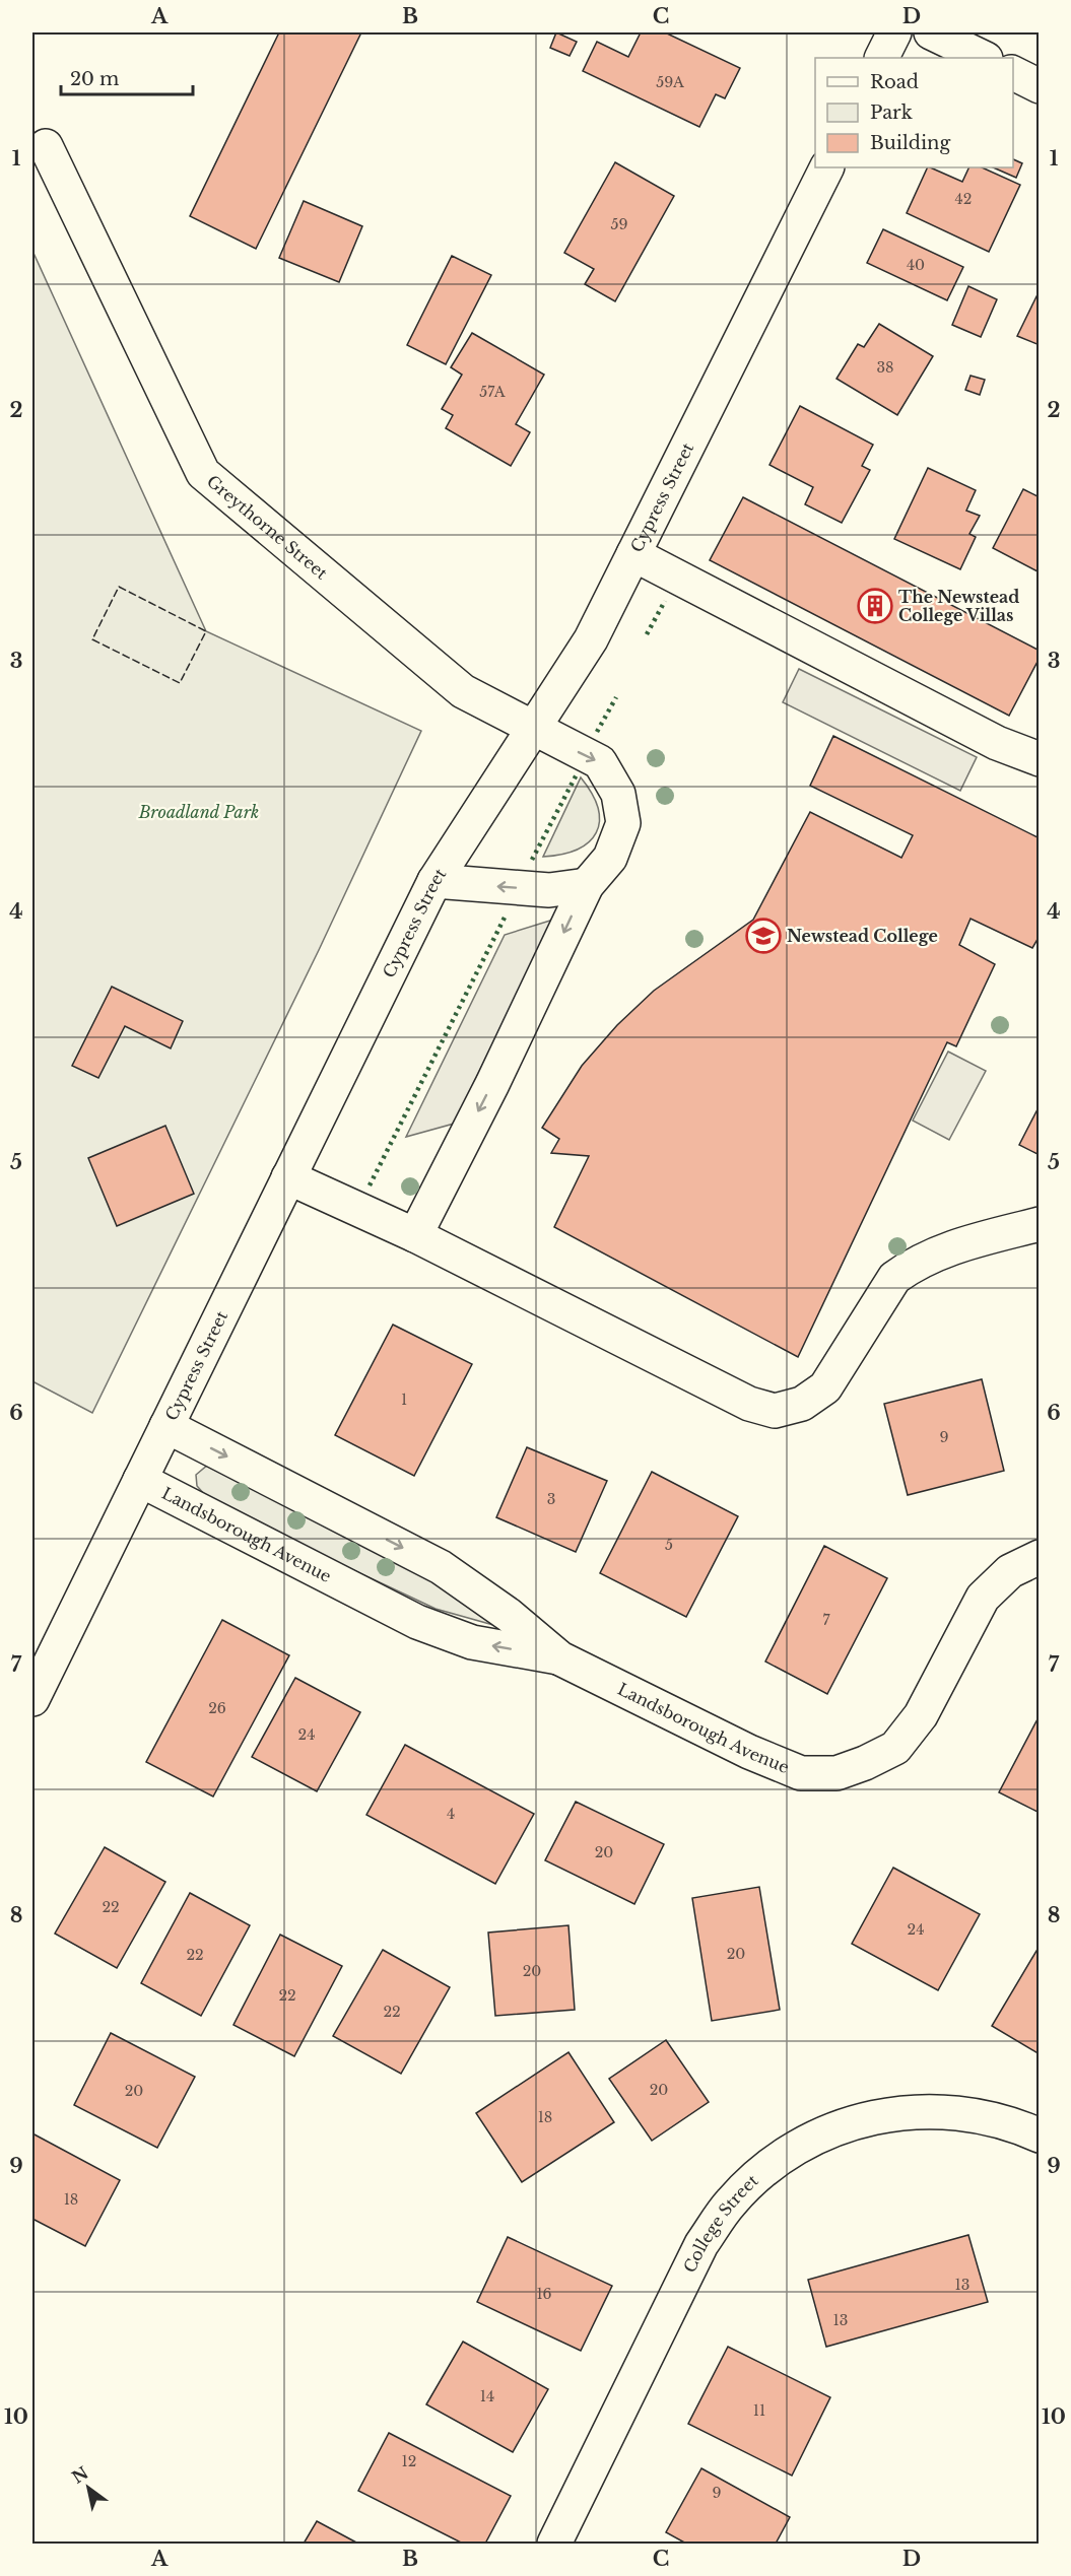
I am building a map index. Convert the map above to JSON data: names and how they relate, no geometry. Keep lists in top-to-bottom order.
{
  "streets": {
    "street": [
      "Cypress Street",
      "Greythorne Street",
      "Landsborough Avenue",
      "College Street"
    ]
  },
  "crossings": [
    ["Cypress Street", "Greythorne Street"],
    ["Cypress Street", "Landsborough Avenue"]
  ],
  "one_way": ["Greythorne Street"],
  "parks": ["Broadland Park"],
  "places": {
    "building": ["The Newstead College Villas"],
    "school or university": ["Newstead College"]
  },
  "house_numbers": [
    "59A",
    "42",
    "59",
    "40",
    "38",
    "57A",
    "1",
    "9",
    "3",
    "5",
    "7",
    "26",
    "24",
    "4",
    "20",
    "22",
    "24",
    "20",
    "22",
    "20",
    "22",
    "22",
    "20",
    "20",
    "18",
    "18",
    "13",
    "16",
    "13",
    "14",
    "11",
    "12",
    "9"
  ],
  "legend": ["Road", "Park", "Building"],
  "scale_bar": "20 m",
  "north": "top left",
  "grid": {
    "columns": [
      "A",
      "B",
      "C",
      "D"
    ],
    "rows": [
      "1",
      "2",
      "3",
      "4",
      "5",
      "6",
      "7",
      "8",
      "9",
      "10"
    ]
  }
}
